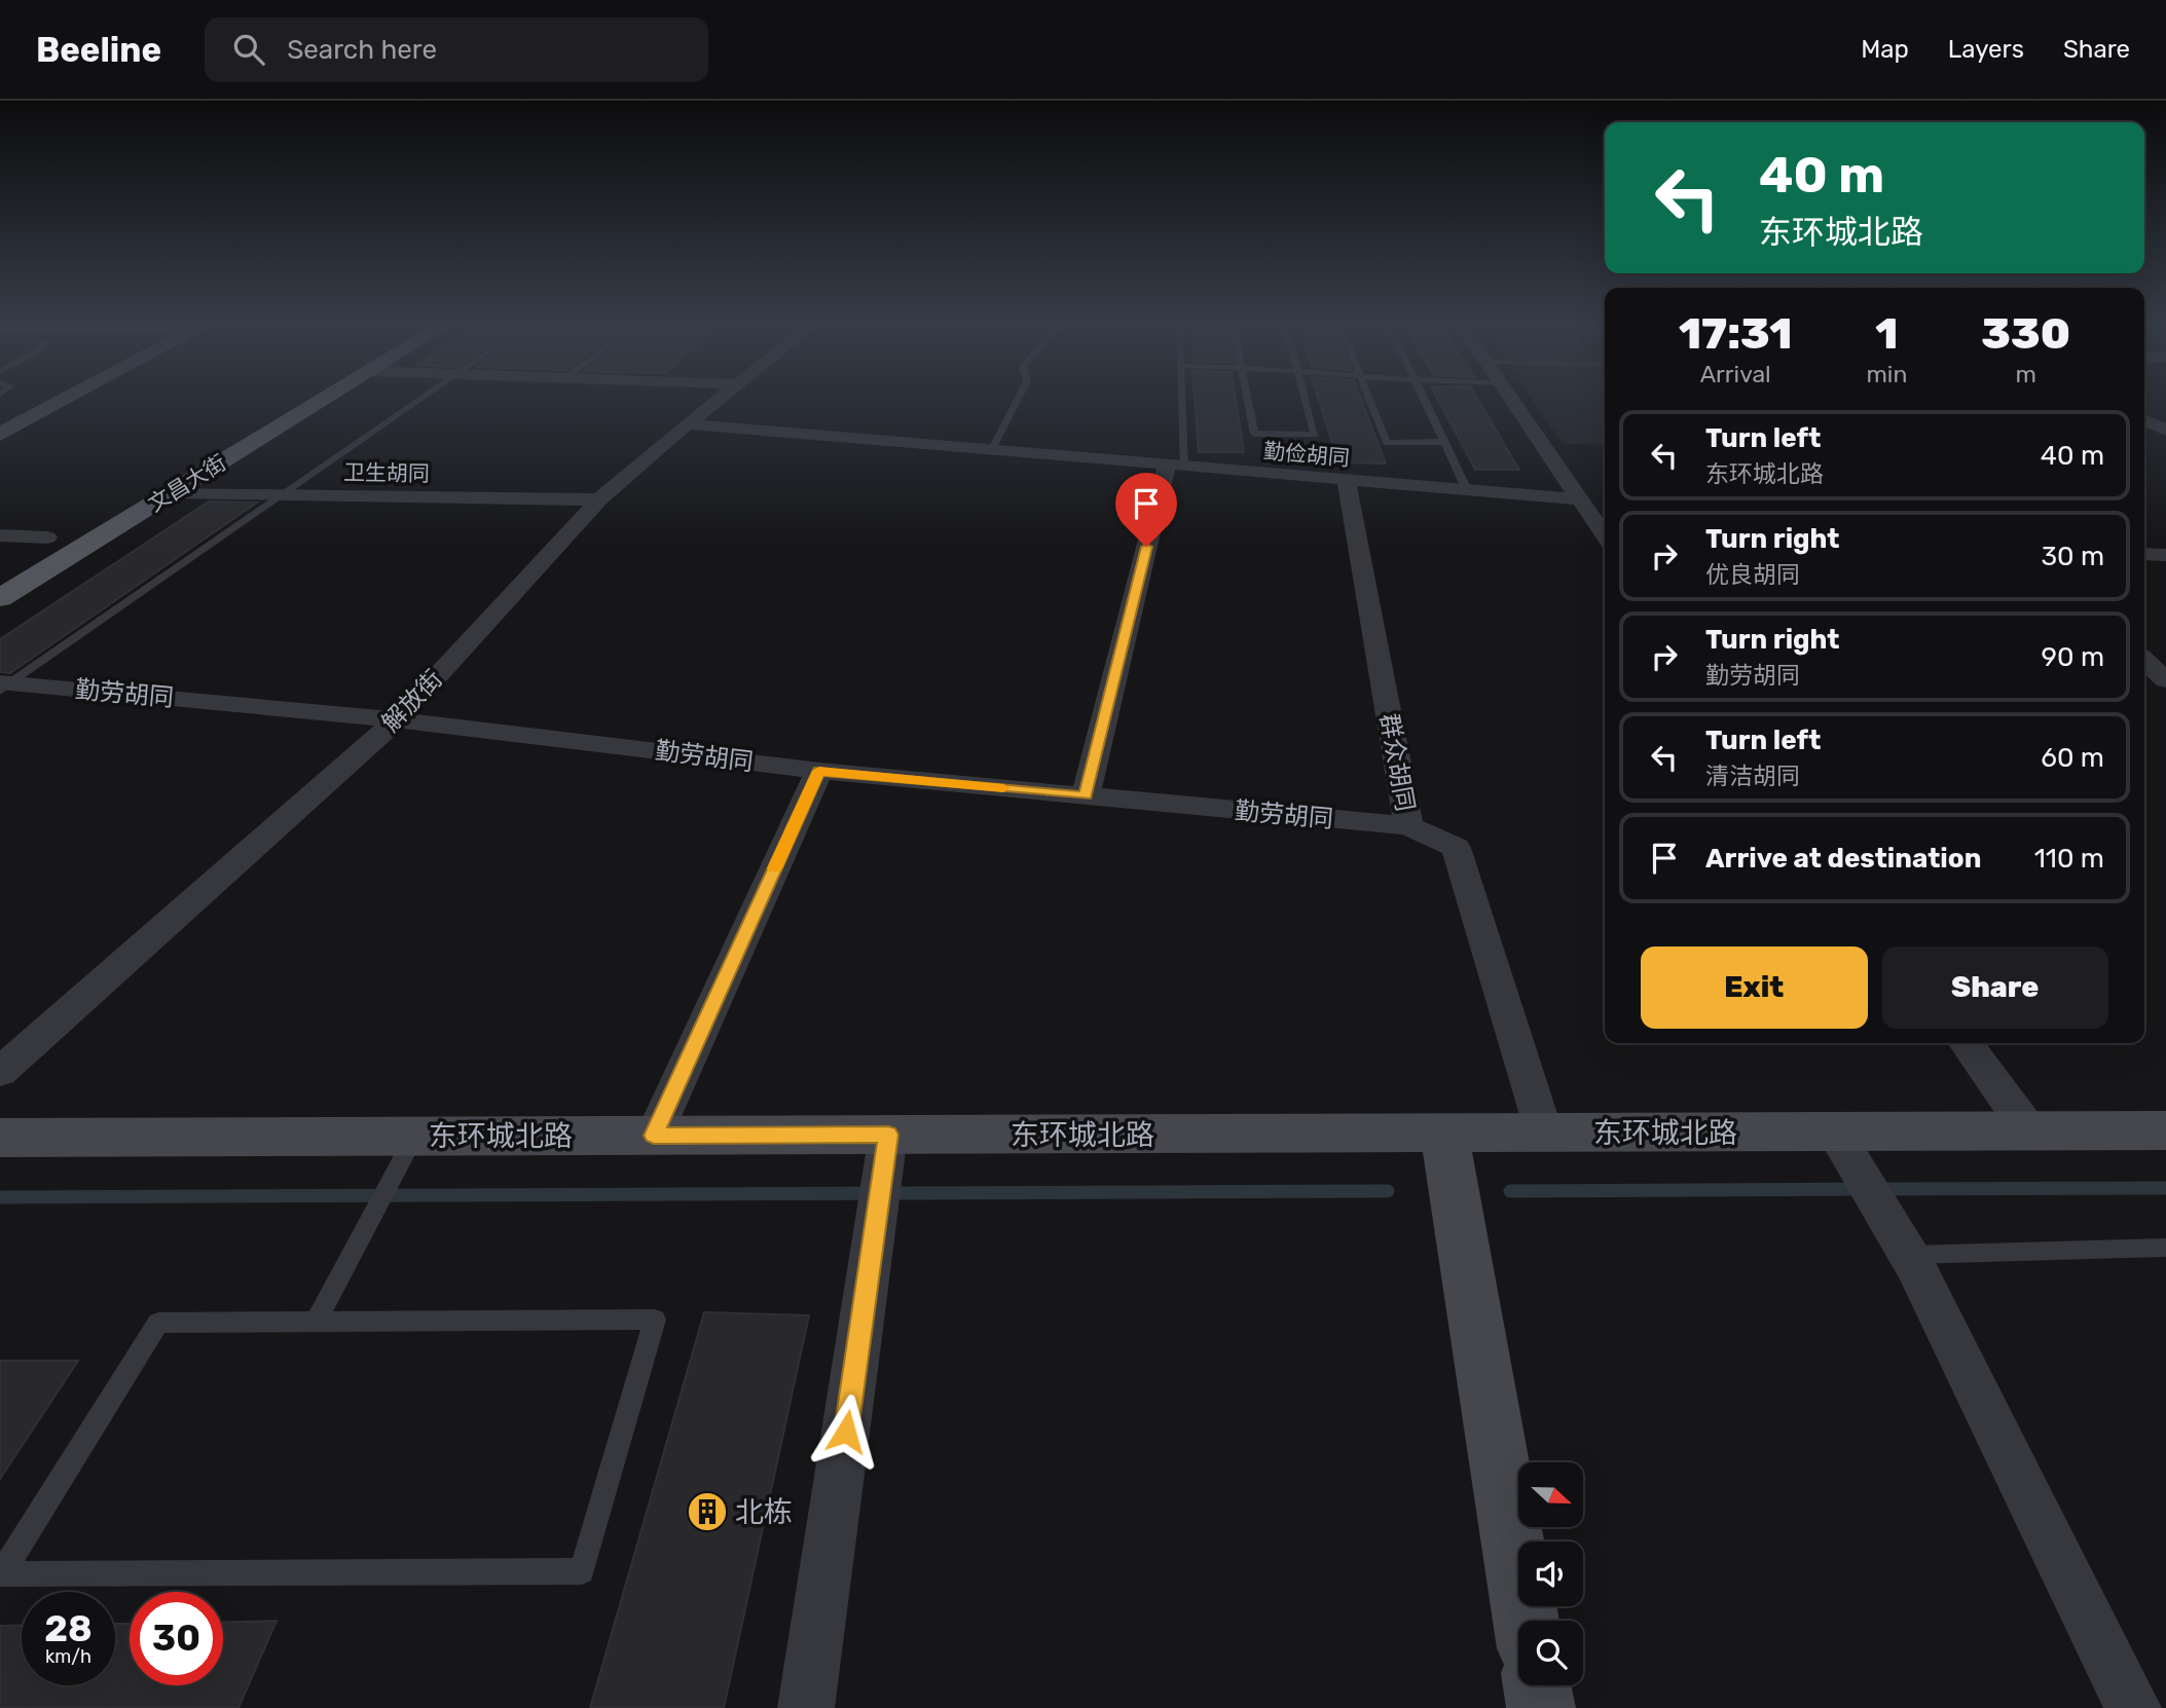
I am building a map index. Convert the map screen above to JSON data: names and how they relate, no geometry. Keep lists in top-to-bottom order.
{
  "streets": {
    "main road": ["文昌大街", "东环城北路"],
    "street": [
      "勤俭胡同",
      "卫生胡同",
      "勤劳胡同",
      "解放街",
      "群众胡同"
    ]
  },
  "crossings": [
    ["勤俭胡同", "解放街"],
    ["勤俭胡同", "群众胡同"],
    ["卫生胡同", "文昌大街"],
    ["卫生胡同", "解放街"],
    ["勤劳胡同", "解放街"],
    ["勤劳胡同", "群众胡同"],
    ["群众胡同", "东环城北路"]
  ],
  "places": {
    "building": ["北栋"]
  },
  "north": "right",
  "page": {
    "header": "Beeline",
    "search": "Search here",
    "nav": ["Map", "Layers", "Share"],
    "turn": ["40 m", "东环城北路"],
    "eta": [
      "17:31",
      "Arrival",
      "1",
      "min",
      "330",
      "m"
    ],
    "list": [
      {
        "name": "Turn left",
        "note": "东环城北路",
        "value": "40 m"
      },
      {
        "name": "Turn right",
        "note": "优良胡同",
        "value": "30 m"
      },
      {
        "name": "Turn right",
        "note": "勤劳胡同",
        "value": "90 m"
      },
      {
        "name": "Turn left",
        "note": "清洁胡同",
        "value": "60 m"
      },
      {
        "name": "Arrive at destination",
        "value": "110 m"
      }
    ],
    "buttons": ["Exit", "Share"],
    "speed": "28 km/h",
    "limit": "30"
  }
}
